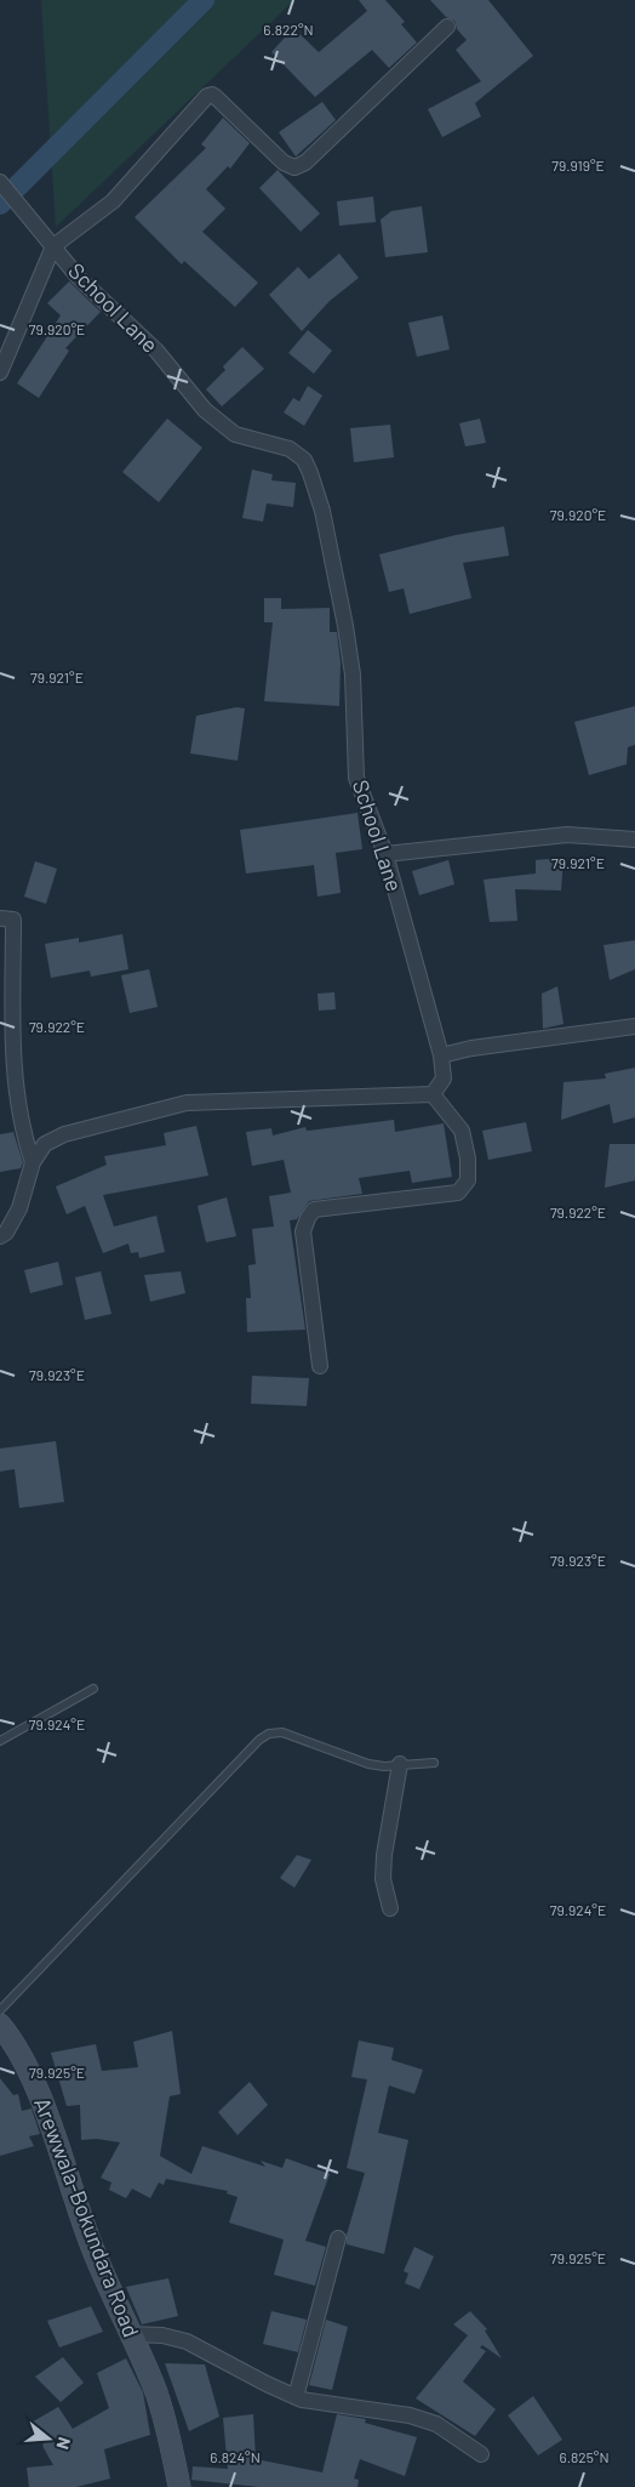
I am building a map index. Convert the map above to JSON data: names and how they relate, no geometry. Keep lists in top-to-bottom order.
{
  "streets": {
    "street": ["School Lane", "Arewwala-Bokundara Road"]
  },
  "north": "right",
  "coordinates": [
    "6.822°N",
    "79.919°E",
    "79.920°E",
    "79.921°E",
    "79.922°E",
    "79.923°E",
    "79.924°E",
    "79.925°E",
    "6.824°N",
    "6.825°N"
  ]
}
